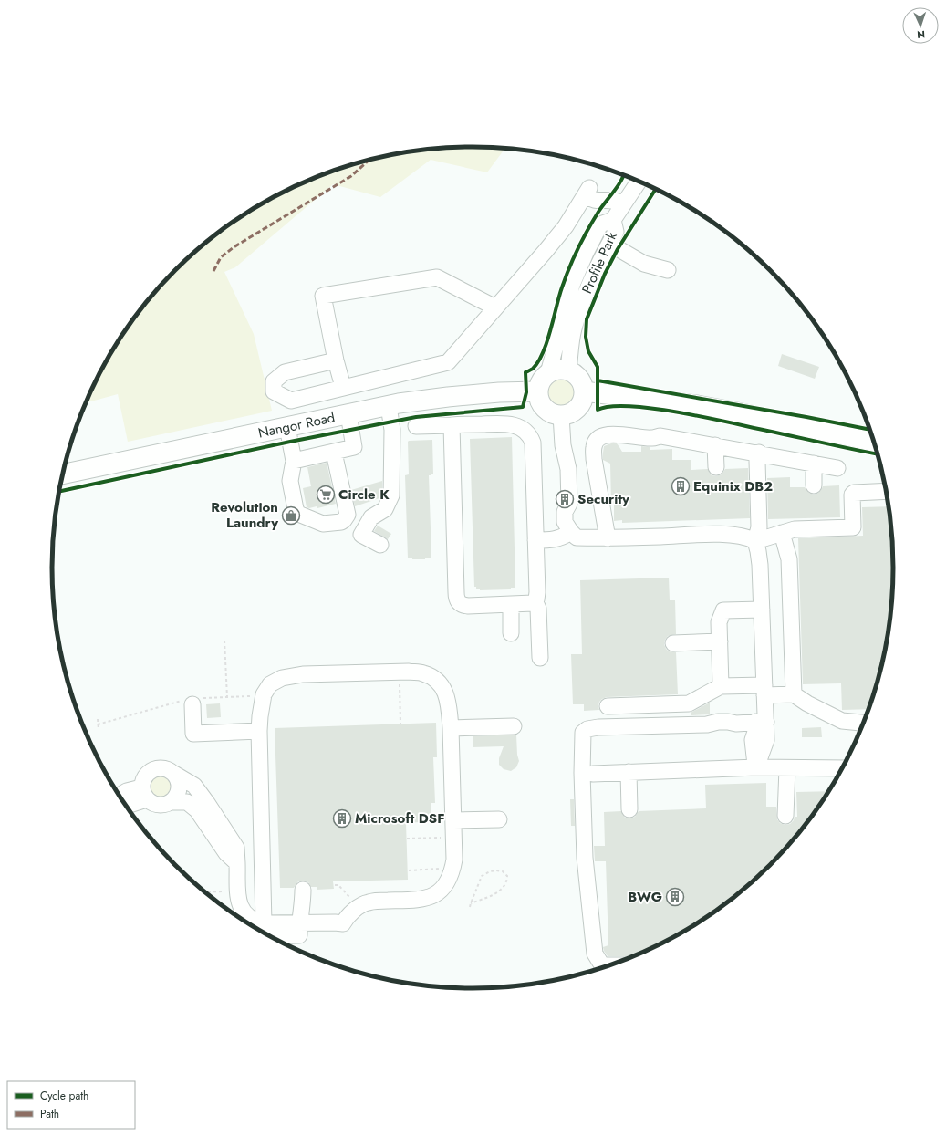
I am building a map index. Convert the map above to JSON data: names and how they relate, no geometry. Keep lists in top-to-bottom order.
{
  "streets": {
    "main road": ["Nangor Road"],
    "street": ["Profile Park"]
  },
  "crossings": [
    ["Profile Park", "Nangor Road"]
  ],
  "places": {
    "building": [
      "Equinix DB2",
      "Security",
      "Microsoft DSF",
      "BWG"
    ],
    "supermarket": ["Circle K"],
    "shop": ["Revolution Laundry"]
  },
  "legend": ["Cycle path", "Path"],
  "north": "bottom"
}
